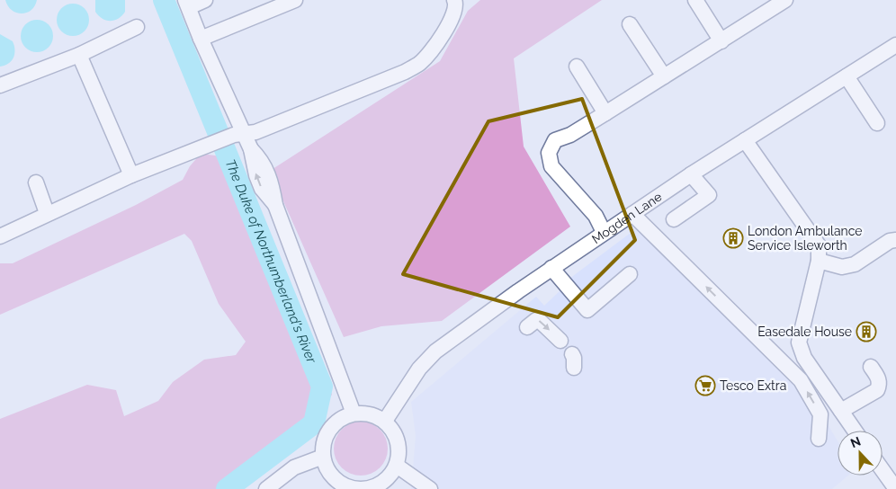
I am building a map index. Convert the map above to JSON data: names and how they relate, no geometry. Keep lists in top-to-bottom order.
{
  "streets": {
    "street": ["Mogden Lane"]
  },
  "water": ["The Duke of Northumberland's River"],
  "places": {
    "building": ["London Ambulance Service Isleworth", "Easedale House"],
    "supermarket": ["Tesco Extra"]
  },
  "north": "top"
}
